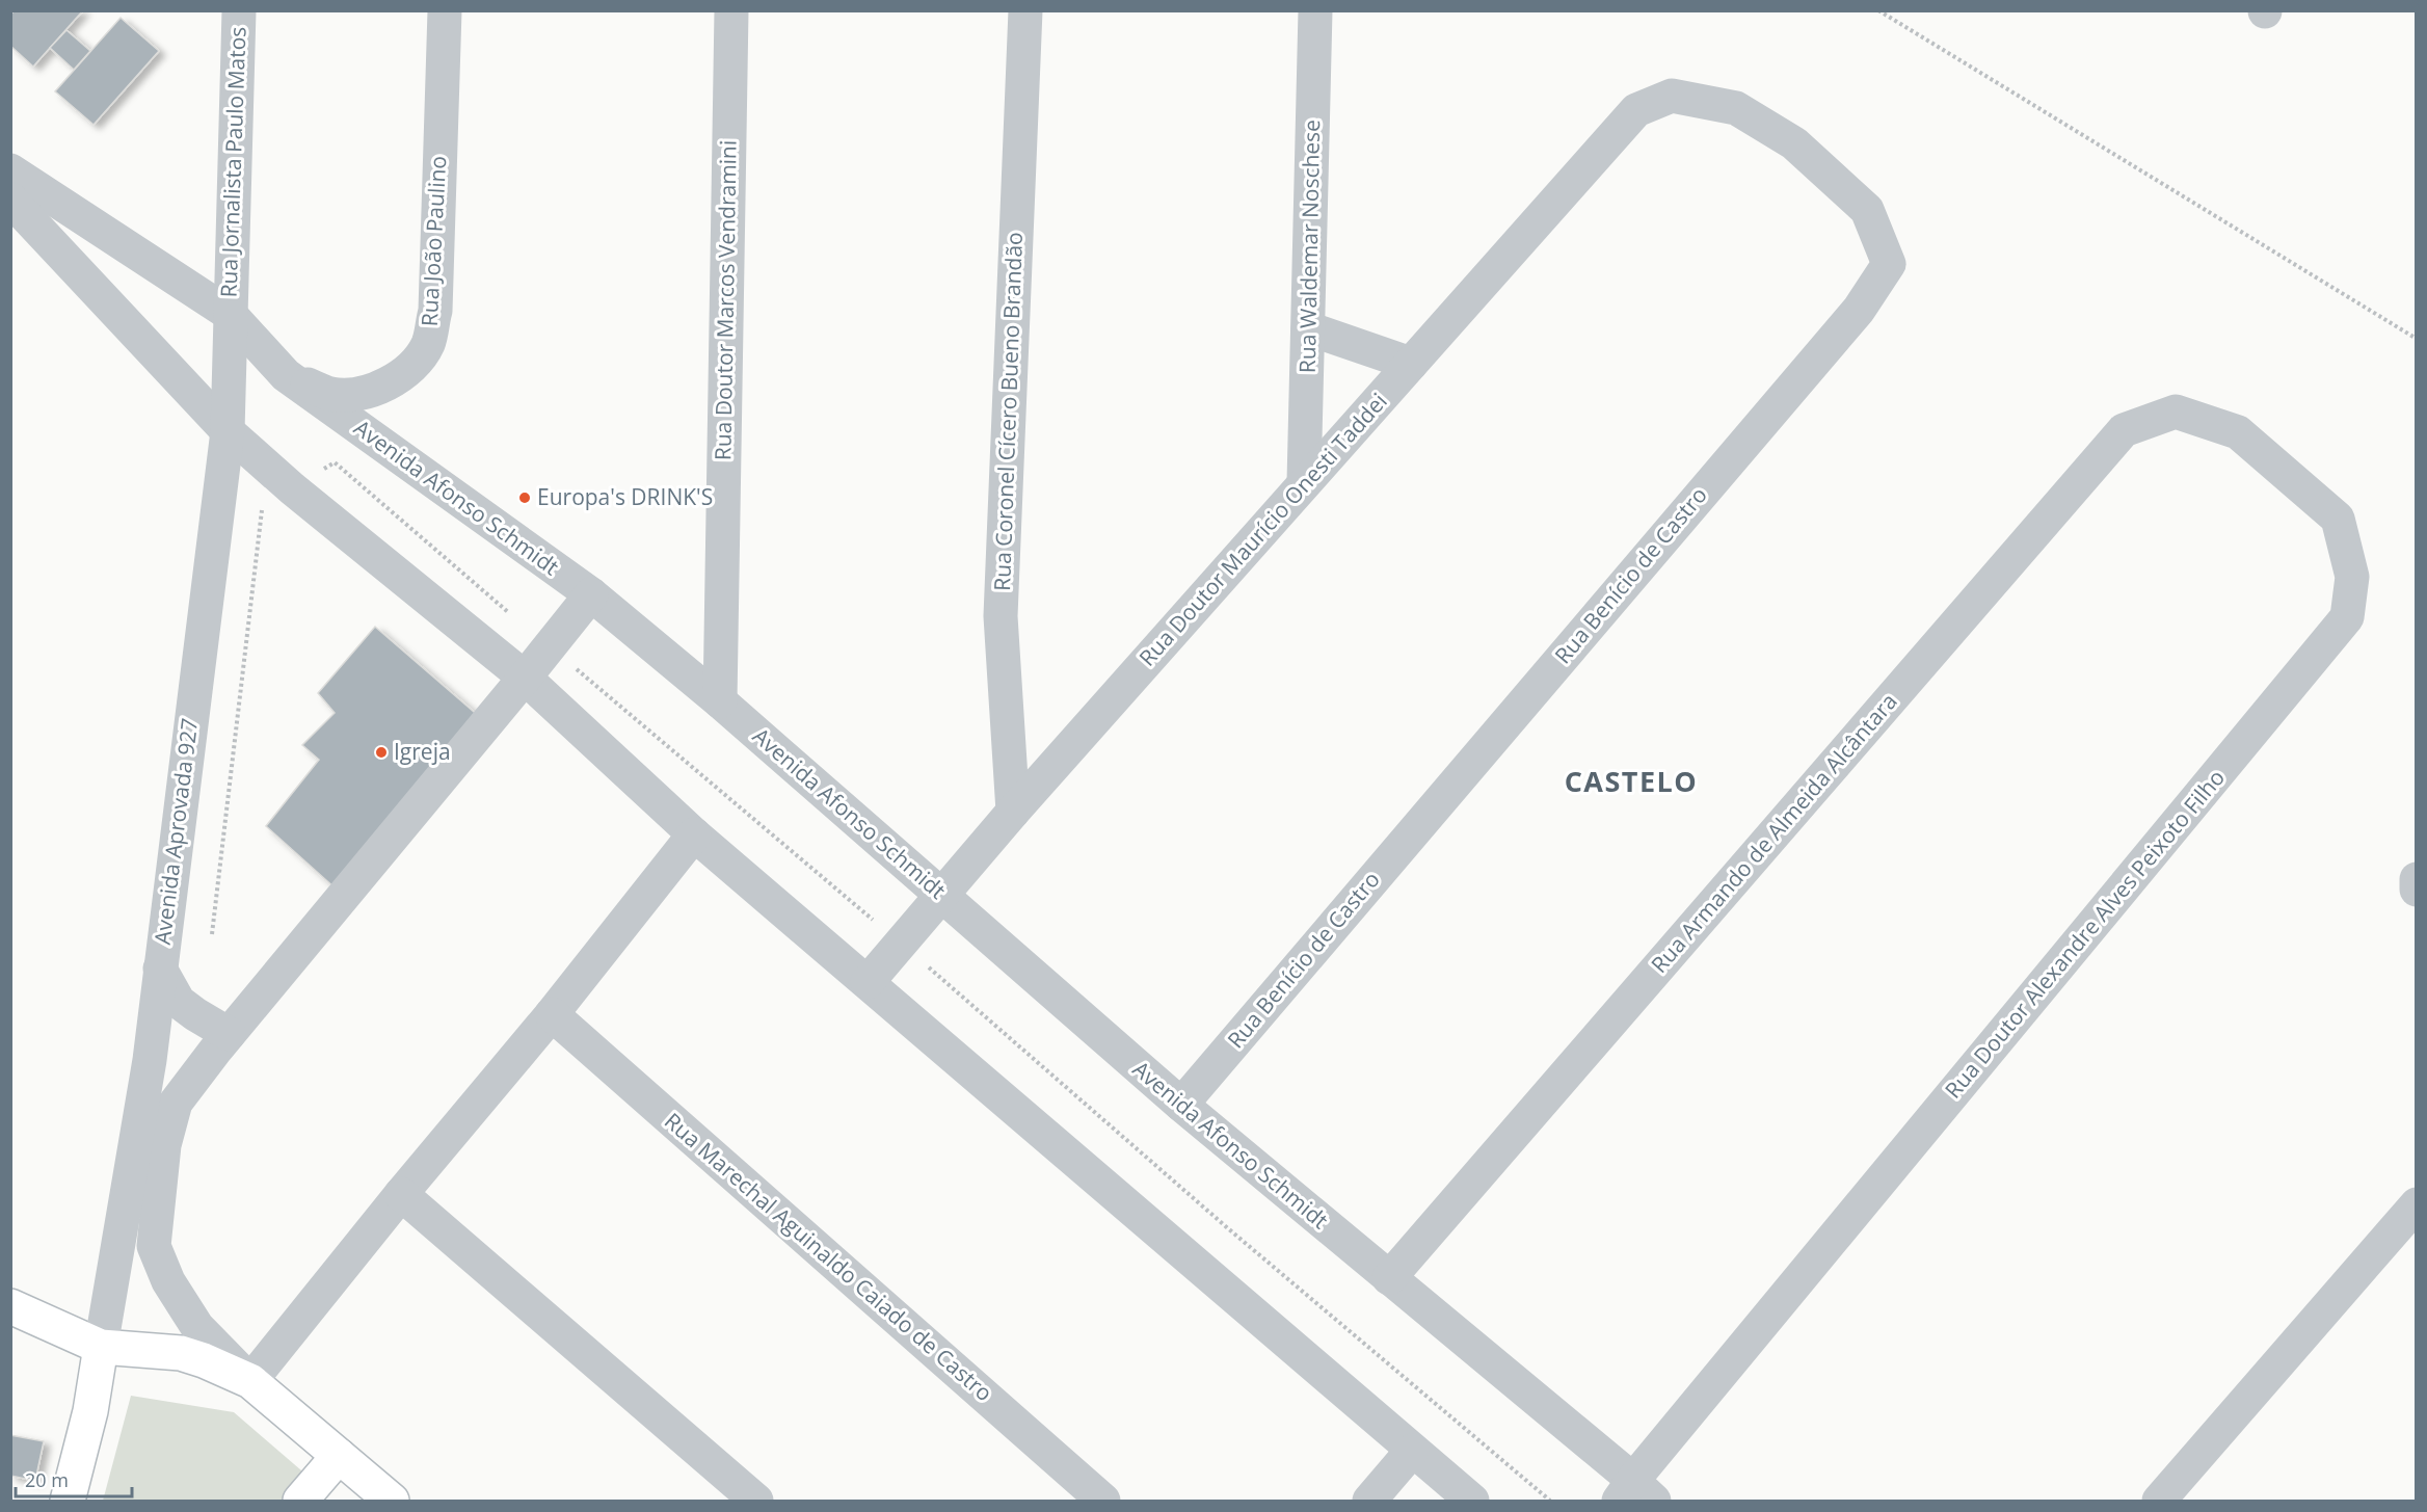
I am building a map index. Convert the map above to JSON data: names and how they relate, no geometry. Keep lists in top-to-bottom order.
{
  "streets": {
    "street": [
      "Rua Jornalista Paulo Matos",
      "Rua João Paulino",
      "Rua Waldemar Noschese",
      "Rua Doutor Marcos Vendramini",
      "Rua Coronel Cícero Bueno Brandão",
      "Avenida Afonso Schmidt",
      "Rua Doutor Maurício Onesti Taddei",
      "Rua Benício de Castro",
      "Avenida Aprovada 927",
      "Rua Armando de Almeida Alcântara",
      "Rua Doutor Alexandre Alves Peixoto Filho",
      "Rua Marechal Aguinaldo Caiado de Castro"
    ]
  },
  "crossings": [
    ["Rua Jornalista Paulo Matos", "Avenida Afonso Schmidt"],
    ["Rua Jornalista Paulo Matos", "Avenida Aprovada 927"],
    ["Rua João Paulino", "Avenida Afonso Schmidt"],
    ["Rua Waldemar Noschese", "Rua Doutor Maurício Onesti Taddei"],
    ["Rua Doutor Marcos Vendramini", "Avenida Afonso Schmidt"],
    ["Rua Coronel Cícero Bueno Brandão", "Rua Doutor Maurício Onesti Taddei"],
    ["Avenida Afonso Schmidt", "Rua Doutor Maurício Onesti Taddei"],
    ["Avenida Afonso Schmidt", "Rua Benício de Castro"],
    ["Avenida Afonso Schmidt", "Avenida Aprovada 927"],
    ["Avenida Afonso Schmidt", "Rua Armando de Almeida Alcântara"],
    ["Avenida Afonso Schmidt", "Rua Doutor Alexandre Alves Peixoto Filho"],
    ["Rua Doutor Maurício Onesti Taddei", "Rua Benício de Castro"],
    ["Rua Armando de Almeida Alcântara", "Rua Doutor Alexandre Alves Peixoto Filho"]
  ],
  "districts": ["CASTELO"],
  "places": ["Europa's DRINK'S", "Igreja"],
  "scale_bar": "20 m"
}
